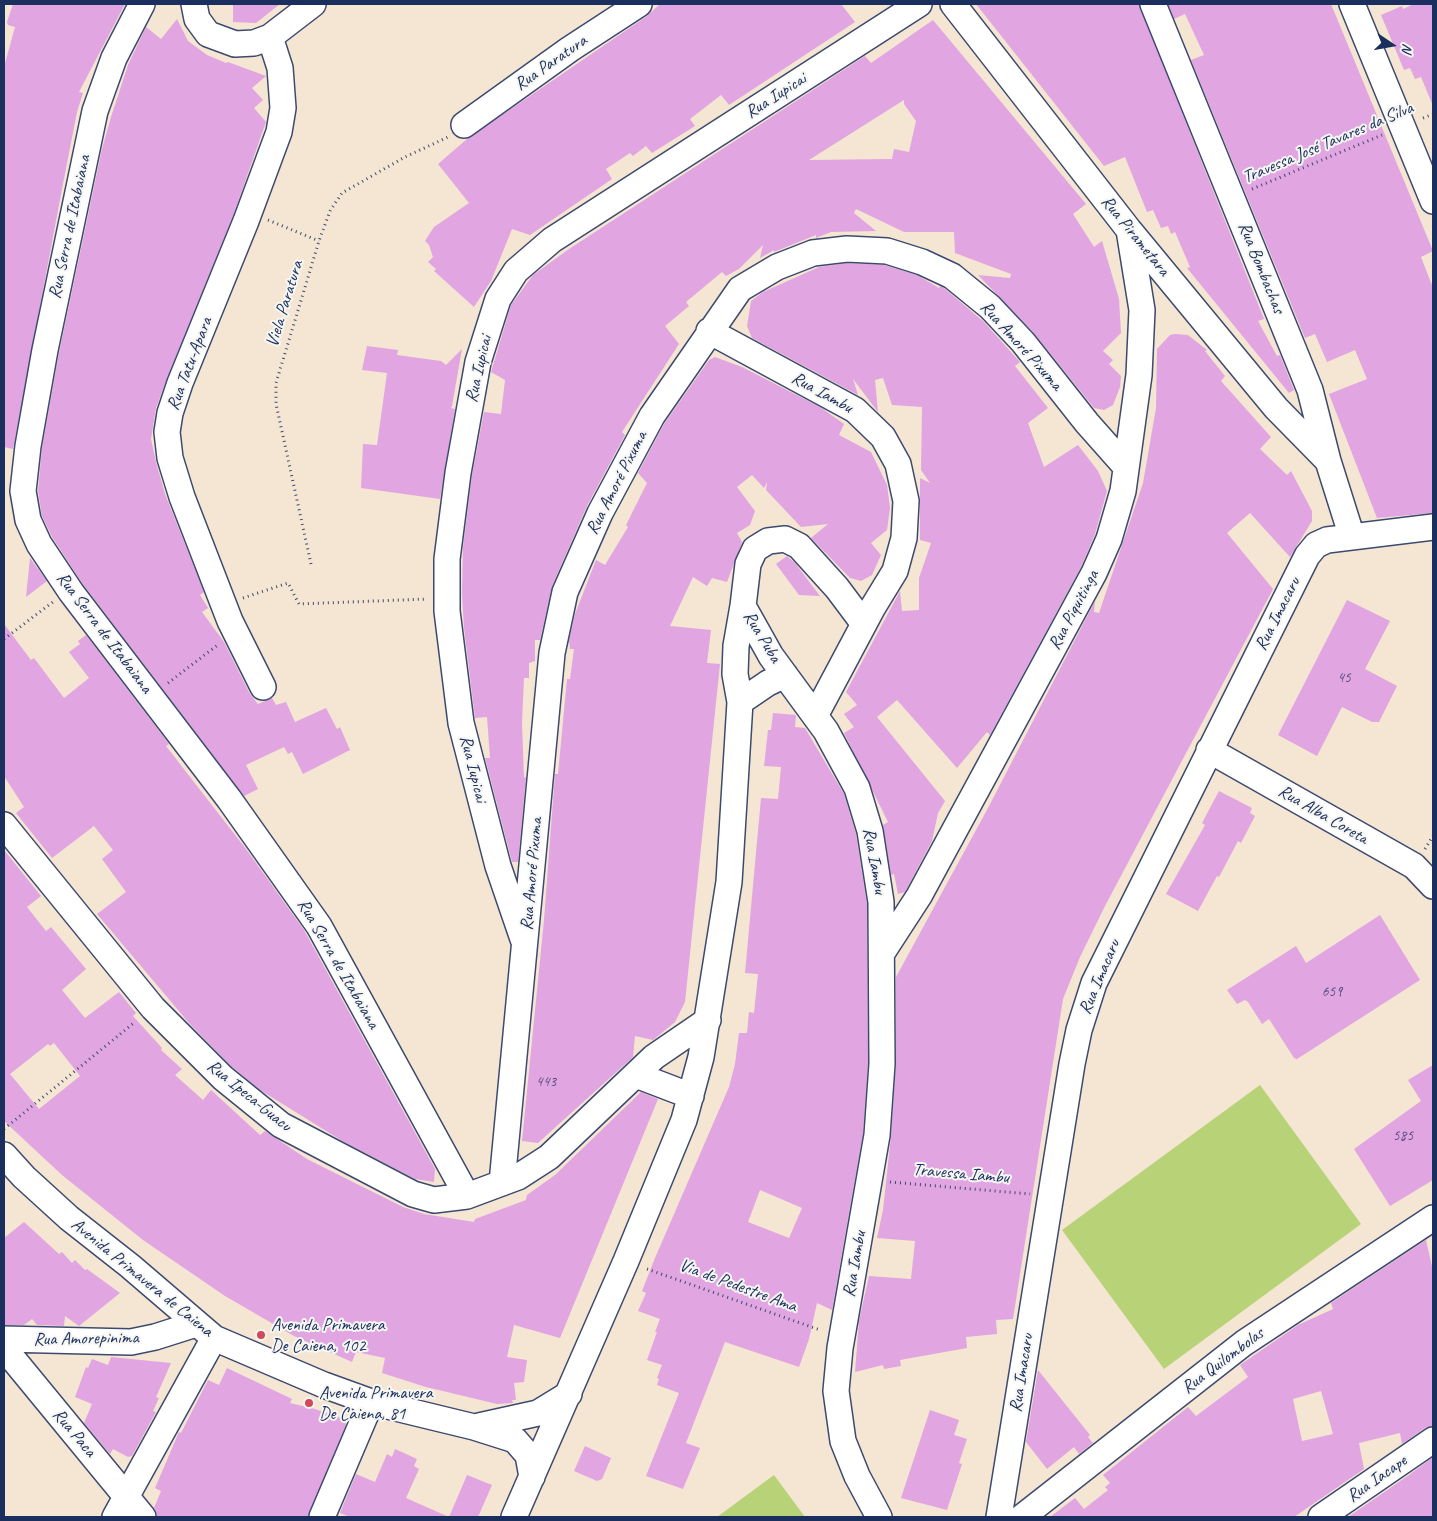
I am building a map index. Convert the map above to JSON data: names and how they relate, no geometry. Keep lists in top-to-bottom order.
{
  "streets": {
    "street": [
      "Rua Paratura",
      "Rua Iupicai",
      "Rua Serra de Itabaiana",
      "Rua Pirametara",
      "Rua Bombachas",
      "Rua Amoré Pixuma",
      "Rua Tatu-Apara",
      "Rua Iambu",
      "Rua Piquitinga",
      "Rua Imacaru",
      "Rua Puba",
      "Rua Alba Coreta",
      "Rua Ipeca-Guacu",
      "Avenida Primavera de Caiena",
      "Rua Amorepinima",
      "Rua Quilombolas",
      "Rua Paca",
      "Rua Iacape"
    ],
    "path": [
      "Travessa José Tavares da Silva",
      "Viela Paratura",
      "Travessa Iambu",
      "Via de Pedestre Ama"
    ]
  },
  "crossings": [
    ["Rua Paratura", "Viela Paratura"],
    ["Rua Iupicai", "Rua Amoré Pixuma"],
    ["Travessa José Tavares da Silva", "Rua Bombachas"],
    ["Rua Serra de Itabaiana", "Rua Ipeca-Guacu"],
    ["Rua Pirametara", "Rua Bombachas"],
    ["Rua Pirametara", "Rua Piquitinga"],
    ["Rua Bombachas", "Rua Imacaru"],
    ["Rua Amoré Pixuma", "Rua Iambu"],
    ["Rua Amoré Pixuma", "Rua Piquitinga"],
    ["Rua Amoré Pixuma", "Rua Ipeca-Guacu"],
    ["Rua Iambu", "Rua Piquitinga"],
    ["Rua Iambu", "Rua Puba"],
    ["Rua Iambu", "Travessa Iambu"],
    ["Rua Iambu", "Via de Pedestre Ama"],
    ["Rua Imacaru", "Rua Alba Coreta"],
    ["Rua Imacaru", "Travessa Iambu"],
    ["Avenida Primavera de Caiena", "Rua Amorepinima"]
  ],
  "places": ["Avenida Primavera De Caiena, 102", "Avenida Primavera De Caiena, 81"],
  "house_numbers": [
    "45",
    "659",
    "443",
    "585"
  ],
  "north": "right"
}
